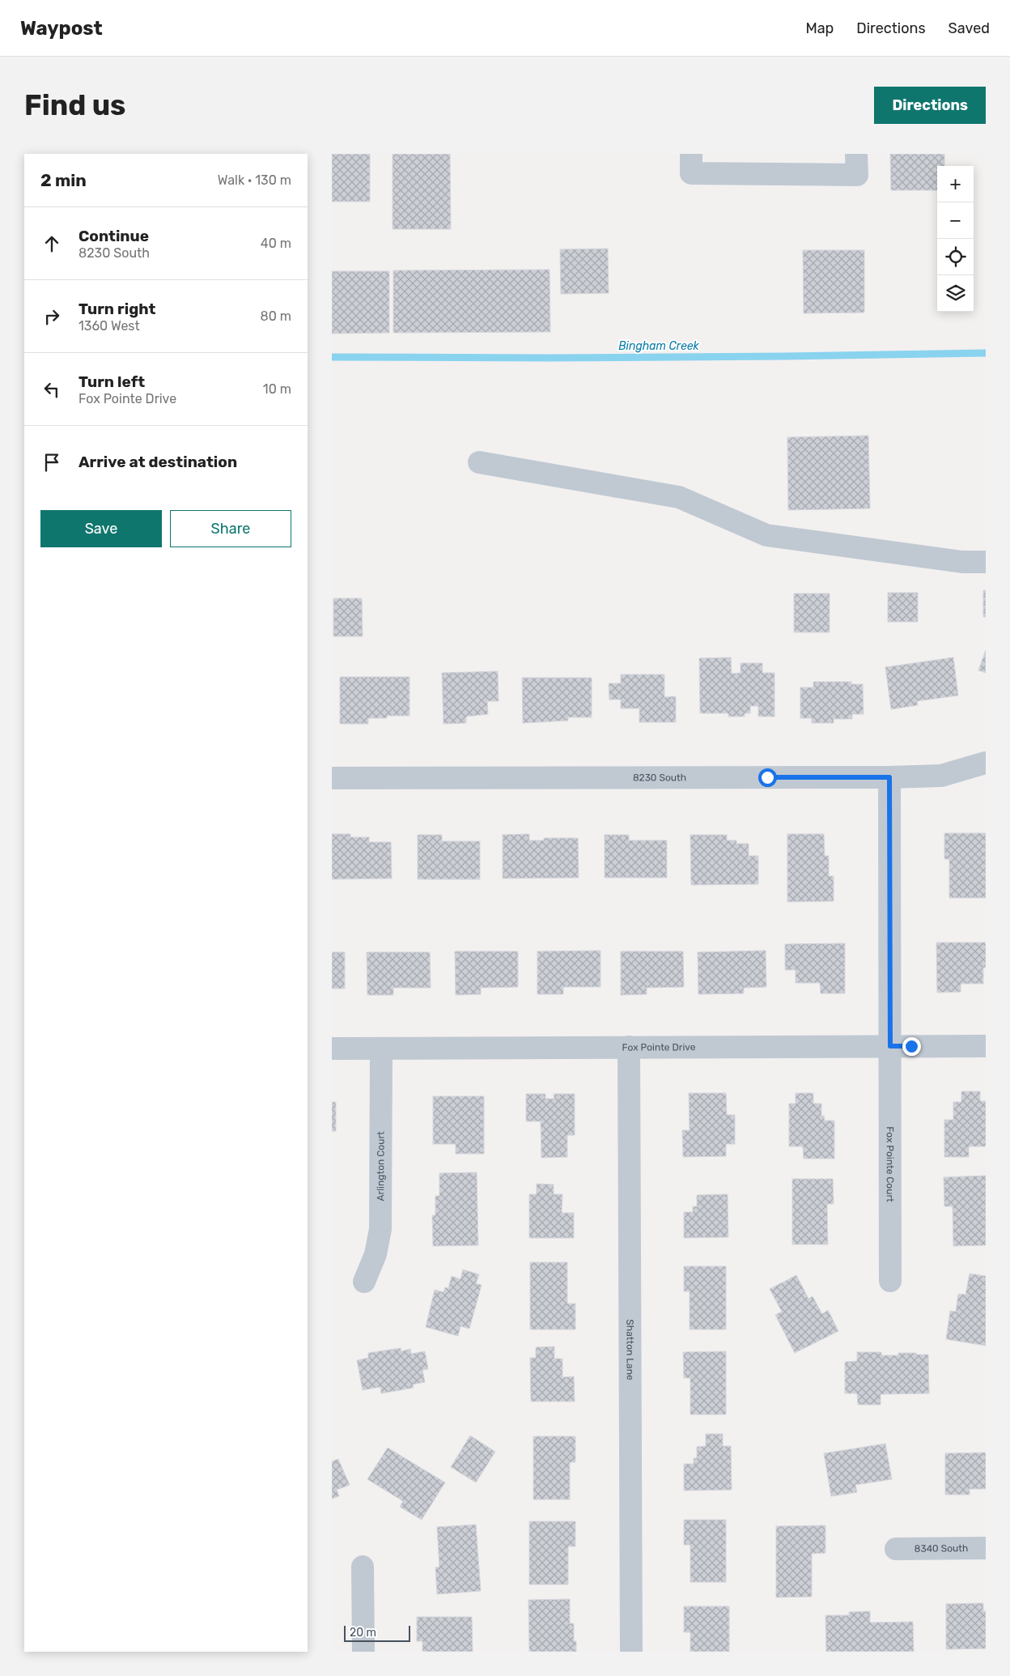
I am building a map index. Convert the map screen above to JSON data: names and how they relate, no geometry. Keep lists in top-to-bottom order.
{
  "streets": {
    "street": [
      "8230 South",
      "Fox Pointe Drive",
      "Fox Pointe Court",
      "Arlington Court",
      "Shatton Lane",
      "8340 South"
    ]
  },
  "crossings": [
    ["8230 South", "Fox Pointe Court"],
    ["Fox Pointe Drive", "Fox Pointe Court"],
    ["Fox Pointe Drive", "Arlington Court"],
    ["Fox Pointe Drive", "Shatton Lane"]
  ],
  "water": ["Bingham Creek"],
  "scale_bar": "20 m",
  "page": {
    "header": "Waypost",
    "nav": ["Map", "Directions", "Saved"],
    "buttons": [
      "Directions",
      ["Save", "Share"]
    ],
    "title": "Find us",
    "heading": ["2 min", "Walk · 130 m"],
    "map_buttons": ["+", "−"],
    "list": [
      ["Continue", "8230 South", "40 m"],
      ["Turn right", "1360 West", "80 m"],
      ["Turn left", "Fox Pointe Drive", "10 m"],
      "Arrive at destination"
    ],
    "scale": "20 m"
  }
}
